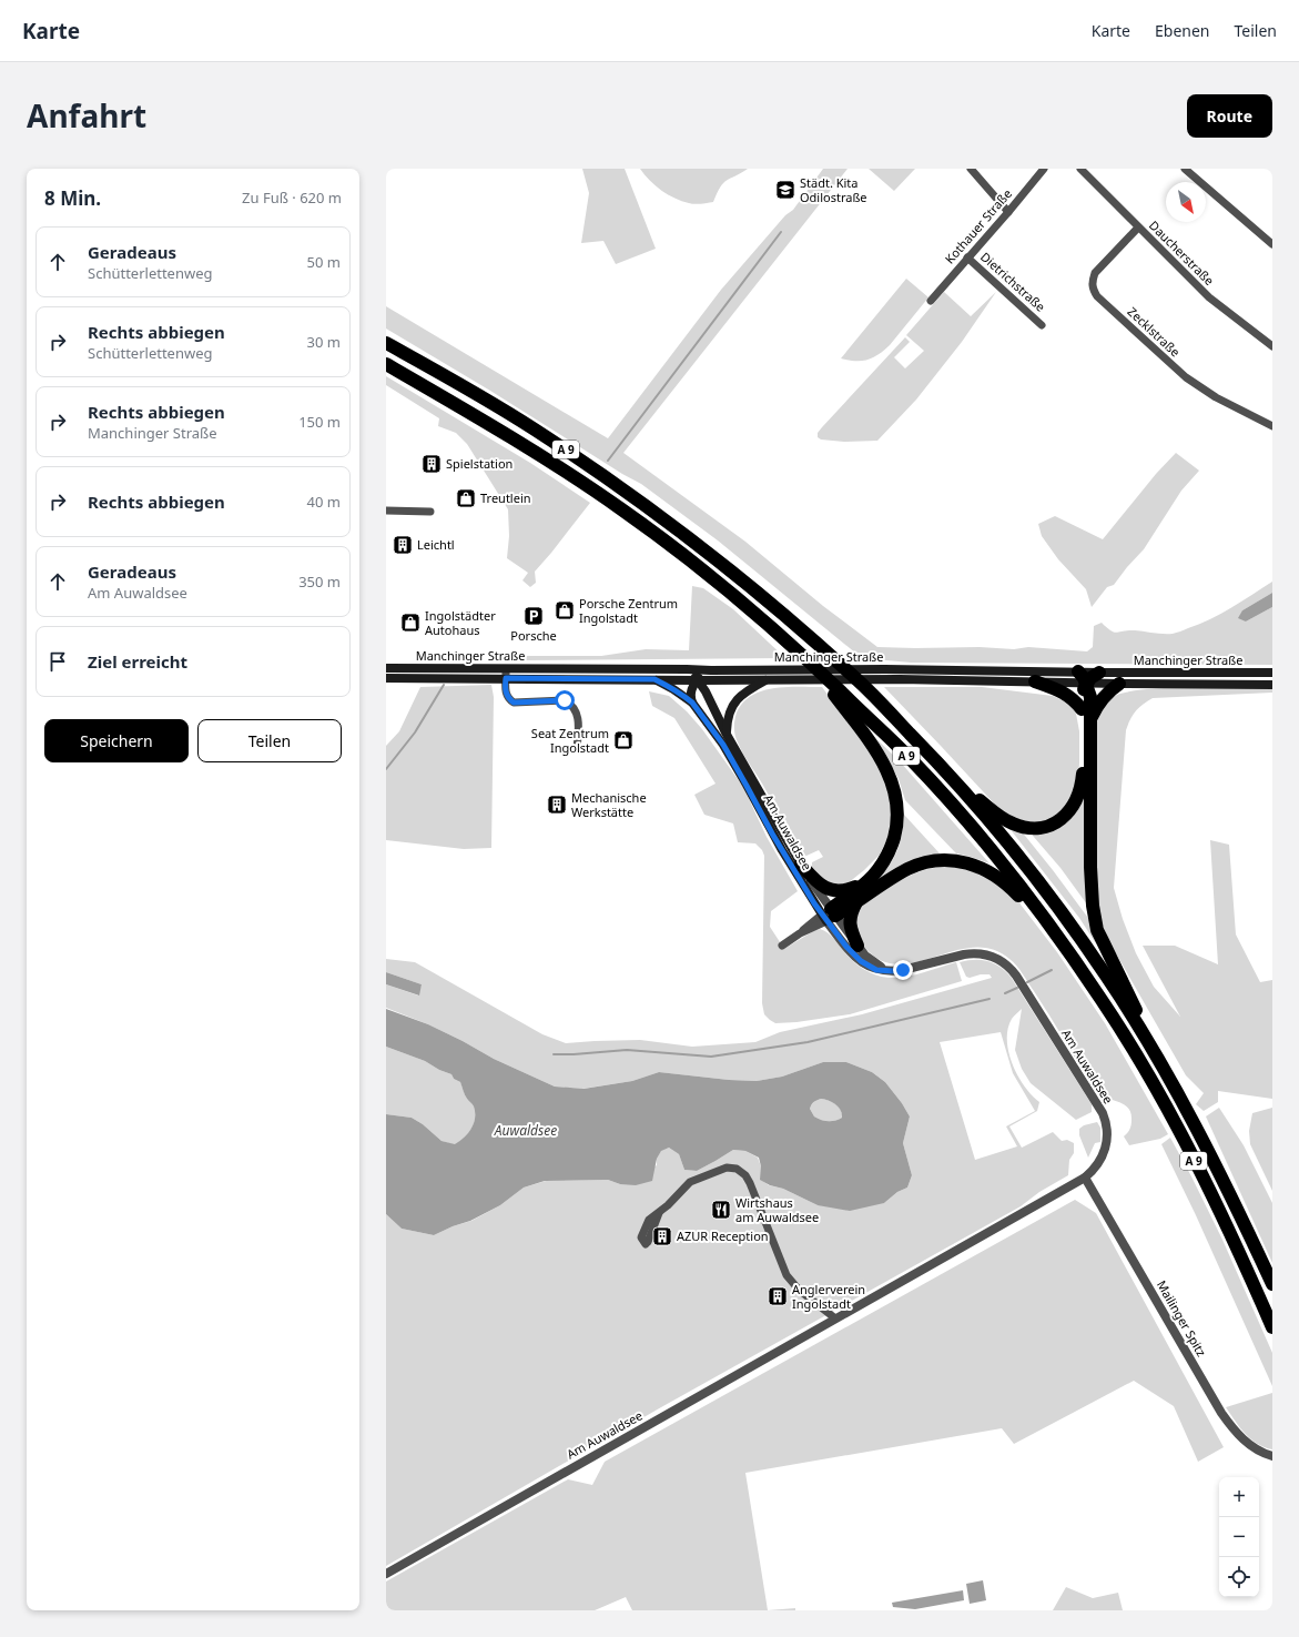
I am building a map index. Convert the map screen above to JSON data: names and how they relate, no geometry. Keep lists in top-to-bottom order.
{
  "streets": {
    "highway": ["A 9"],
    "main road": ["Manchinger Straße", "Am Auwaldsee"],
    "street": [
      "Kothauer Straße",
      "Daucherstraße",
      "Dietrichstraße",
      "Zecklstraße",
      "Mailinger Spitz"
    ]
  },
  "crossings": [
    ["Kothauer Straße", "Dietrichstraße"],
    ["Daucherstraße", "Zecklstraße"],
    ["Manchinger Straße", "Am Auwaldsee"],
    ["Am Auwaldsee", "Mailinger Spitz"]
  ],
  "water": ["Auwaldsee"],
  "places": {
    "school or university": ["Städt. Kita Odilostraße"],
    "building": [
      "Spielstation",
      "Leichtl",
      "Mechanische Werkstätte",
      "AZUR Reception",
      "Anglerverein Ingolstadt"
    ],
    "shop": [
      "Treutlein",
      "Porsche Zentrum Ingolstadt",
      "Ingolstädter Autohaus",
      "Seat Zentrum Ingolstadt"
    ],
    "parking": ["Porsche"],
    "restaurant": ["Wirtshaus am Auwaldsee"]
  },
  "north": "bottom right",
  "page": {
    "header": "Karte",
    "nav": ["Karte", "Ebenen", "Teilen"],
    "title": "Anfahrt",
    "buttons": [
      "Route",
      ["Speichern", "Teilen"]
    ],
    "heading": ["8 Min.", "Zu Fuß · 620 m"],
    "list": [
      ["Geradeaus", "Schütterlettenweg", "50 m"],
      ["Rechts abbiegen", "Schütterlettenweg", "30 m"],
      ["Rechts abbiegen", "Manchinger Straße", "150 m"],
      ["Rechts abbiegen", "40 m"],
      ["Geradeaus", "Am Auwaldsee", "350 m"],
      "Ziel erreicht"
    ],
    "map_buttons": ["+", "−"]
  }
}
